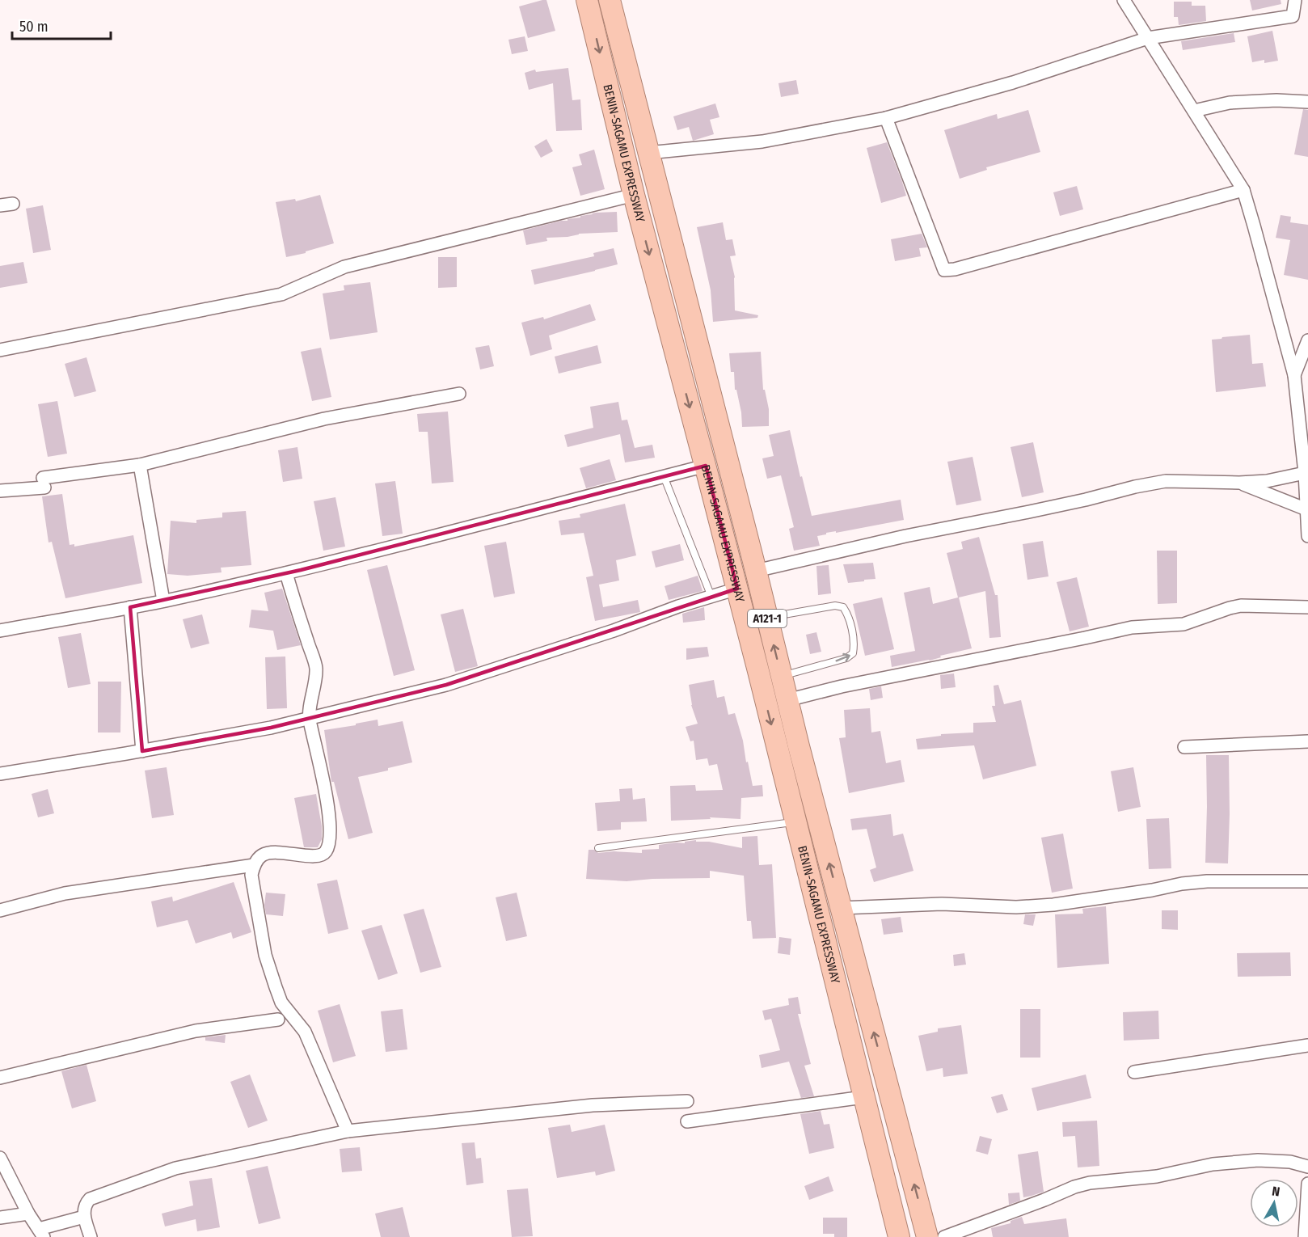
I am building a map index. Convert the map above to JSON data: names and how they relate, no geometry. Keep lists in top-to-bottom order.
{
  "streets": {
    "highway": ["BENIN-SAGAMU EXPRESSWAY", "A121-1"]
  },
  "scale_bar": "50 m",
  "north": "top"
}
